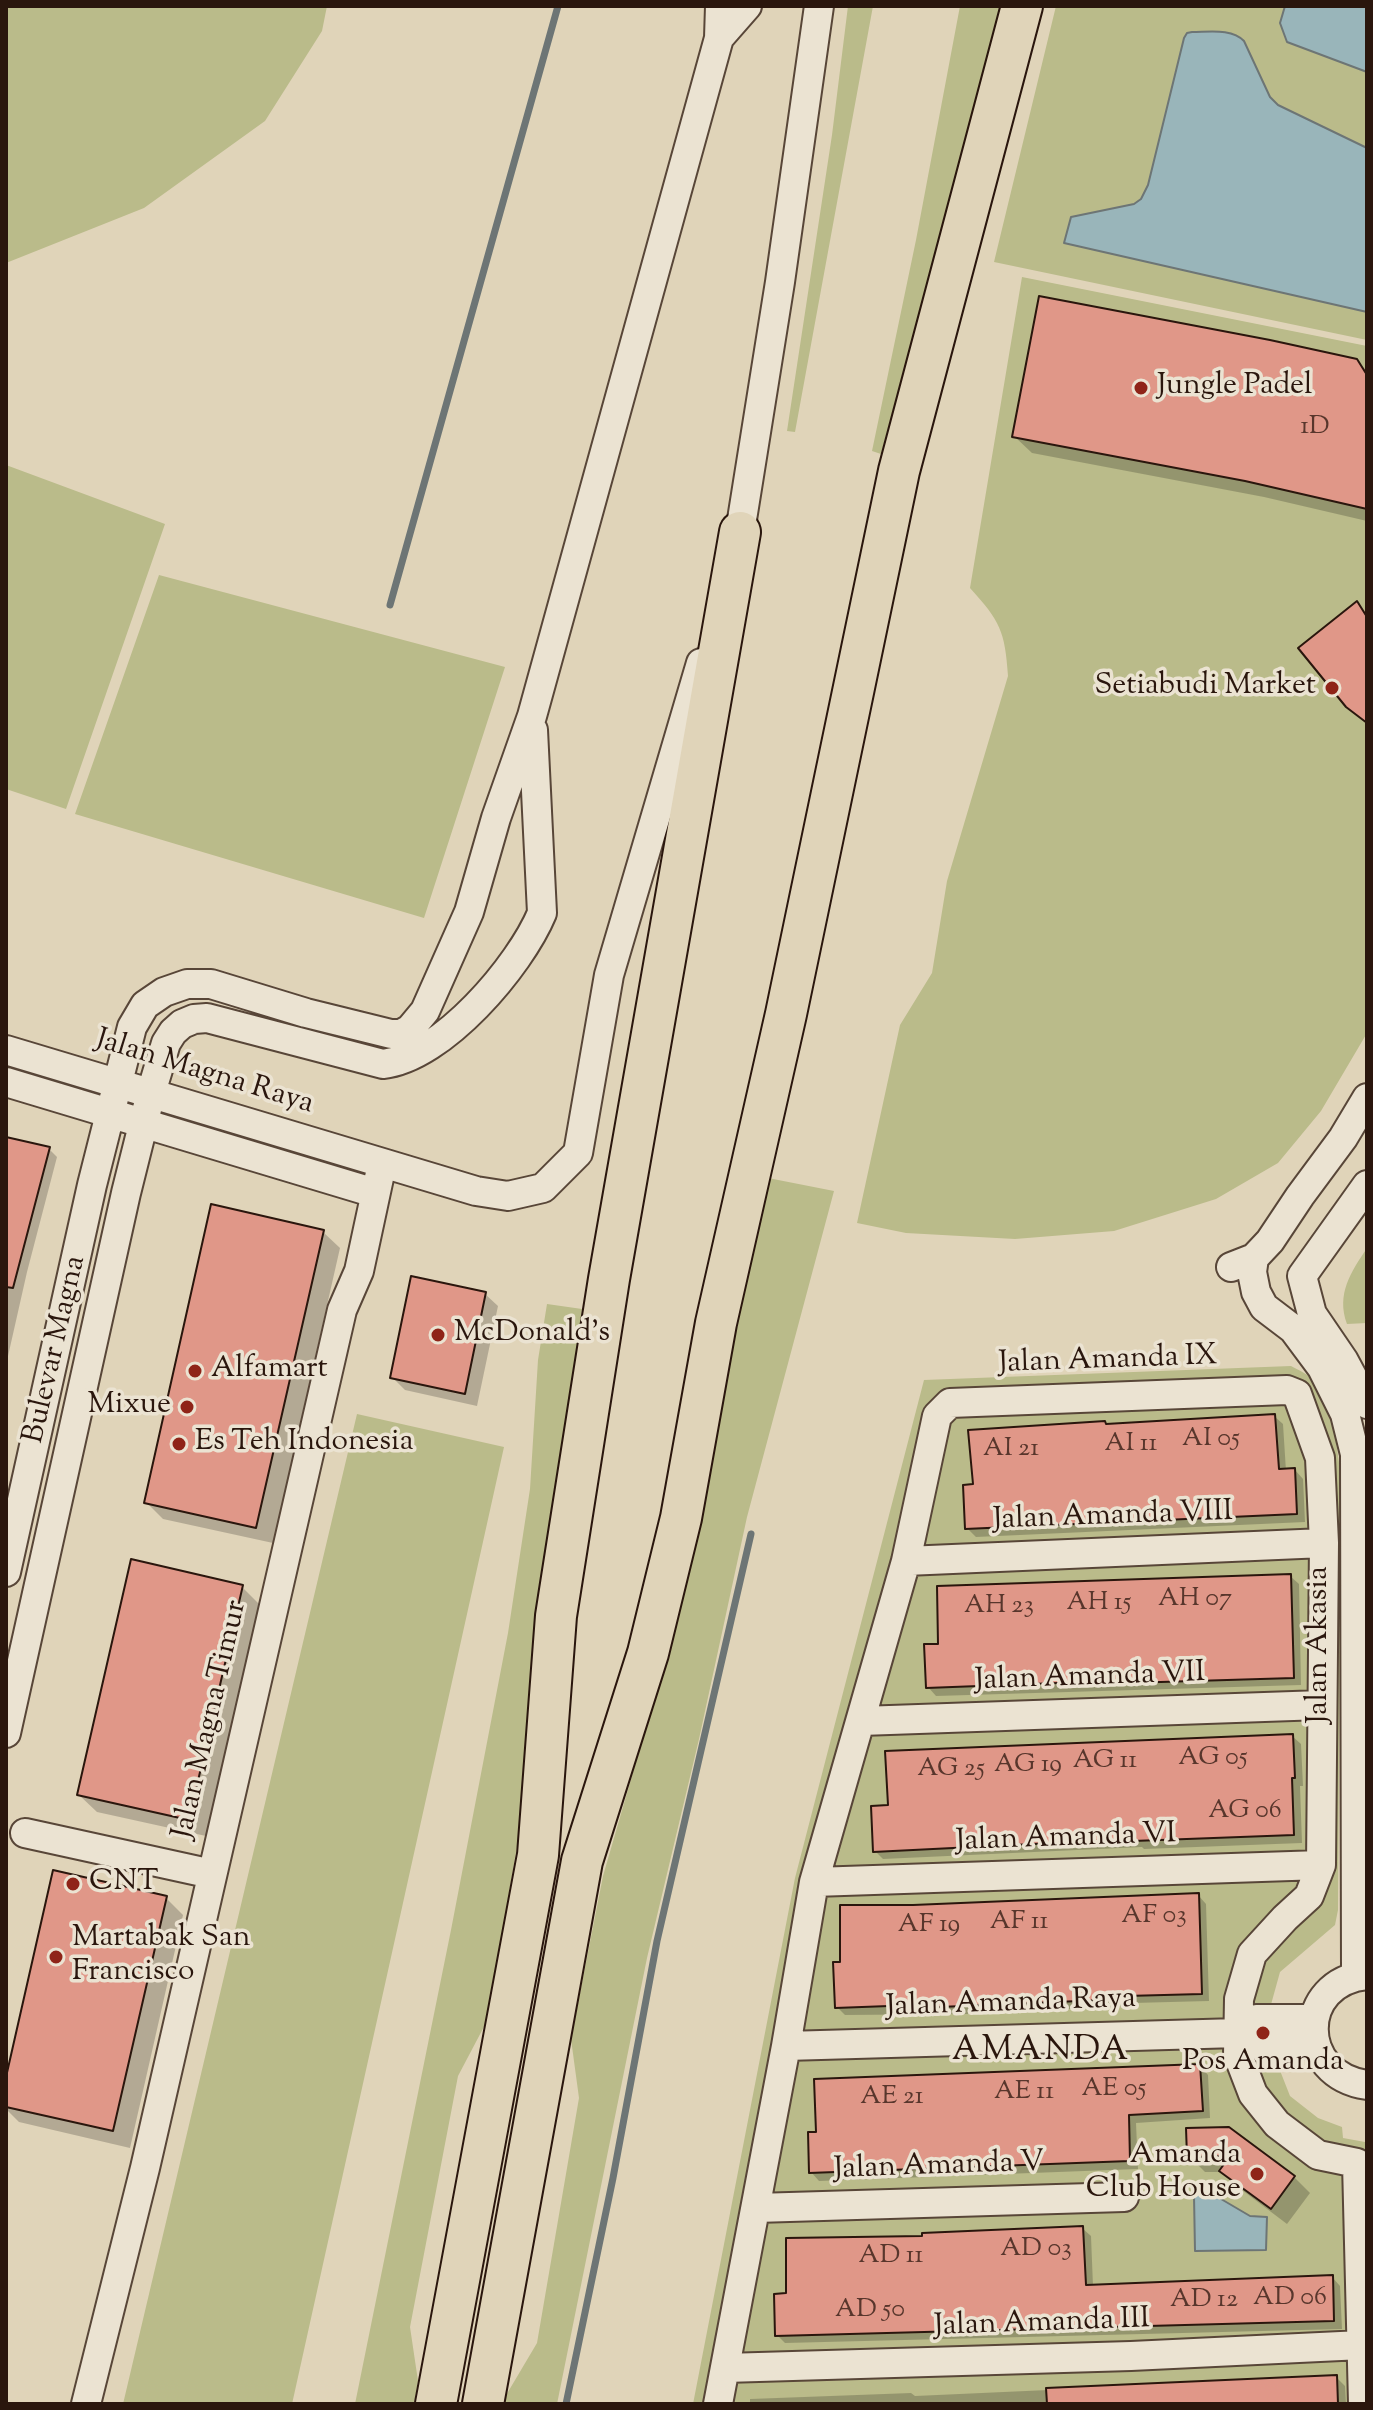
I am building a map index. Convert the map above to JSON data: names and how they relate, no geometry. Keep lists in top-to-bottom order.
{
  "streets": {
    "street": [
      "Jalan Magna Raya",
      "Bulevar Magna",
      "Jalan Amanda IX",
      "Jalan Amanda VIII",
      "Jalan Akasia",
      "Jalan Amanda VII",
      "Jalan Magna Timur",
      "Jalan Amanda VI",
      "Jalan Amanda Raya",
      "Jalan Amanda V",
      "Jalan Amanda III"
    ]
  },
  "crossings": [
    ["Jalan Magna Raya", "Bulevar Magna"],
    ["Jalan Magna Raya", "Jalan Magna Timur"],
    ["Jalan Amanda IX", "Jalan Amanda VIII"]
  ],
  "districts": ["AMANDA"],
  "places": [
    "Jungle Padel",
    "Setiabudi Market",
    "McDonald's",
    "Alfamart",
    "Mixue",
    "Es Teh Indonesia",
    "CNT",
    "Martabak San Francisco",
    "Pos Amanda",
    "Amanda Club House"
  ],
  "house_numbers": [
    "1D",
    "AI 05",
    "AI 11",
    "AI 21",
    "AH 07",
    "AH 15",
    "AH 23",
    "AG 05",
    "AG 11",
    "AG 19",
    "AG 25",
    "AG 06",
    "AF 03",
    "AF 11",
    "AF 19",
    "AE 05",
    "AE 11",
    "AE 21",
    "AD 03",
    "AD 11",
    "AD 06",
    "AD 12",
    "AD 50"
  ]
}
